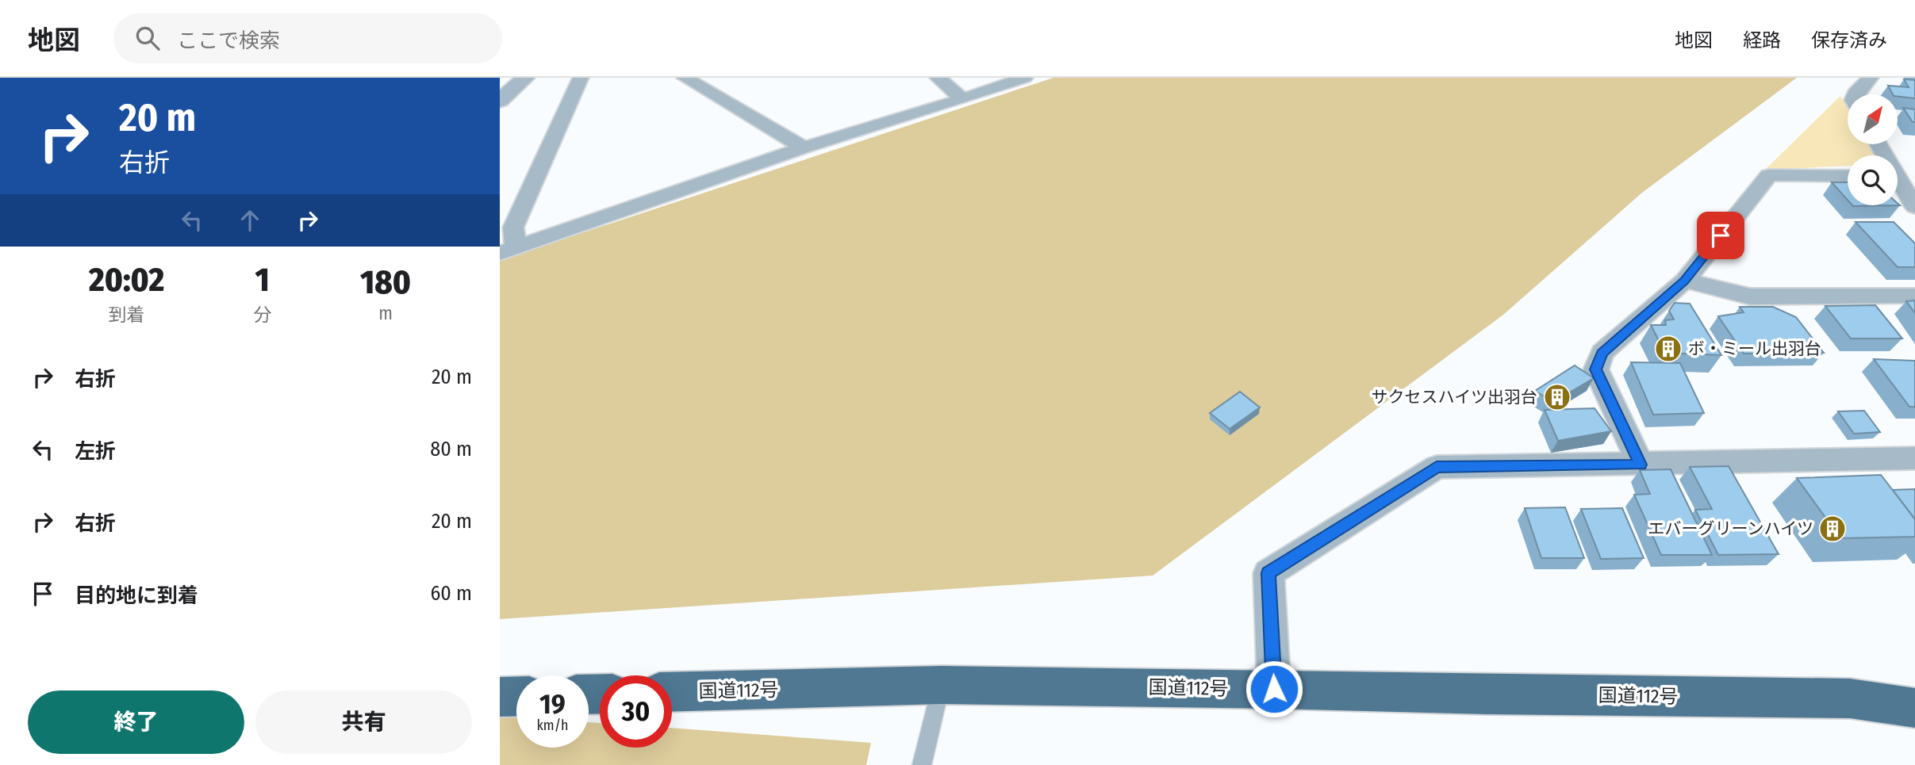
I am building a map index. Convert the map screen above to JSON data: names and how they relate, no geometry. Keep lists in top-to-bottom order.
{
  "streets": {
    "highway": ["国道112号"]
  },
  "places": {
    "building": ["ボ・ミール出羽台", "サクセスハイツ出羽台", "エバーグリーンハイツ"]
  },
  "north": "top right",
  "page": {
    "header": "地図",
    "search": "ここで検索",
    "nav": ["地図", "経路", "保存済み"],
    "turn": ["20 m", "右折"],
    "eta": [
      "20:02",
      "到着",
      "1",
      "分",
      "180",
      "m"
    ],
    "list": [
      {
        "name": "右折",
        "value": "20 m"
      },
      {
        "name": "左折",
        "value": "80 m"
      },
      {
        "name": "右折",
        "value": "20 m"
      },
      {
        "name": "目的地に到着",
        "value": "60 m"
      }
    ],
    "speed": "19 km/h",
    "limit": "30",
    "buttons": ["終了", "共有"]
  }
}
